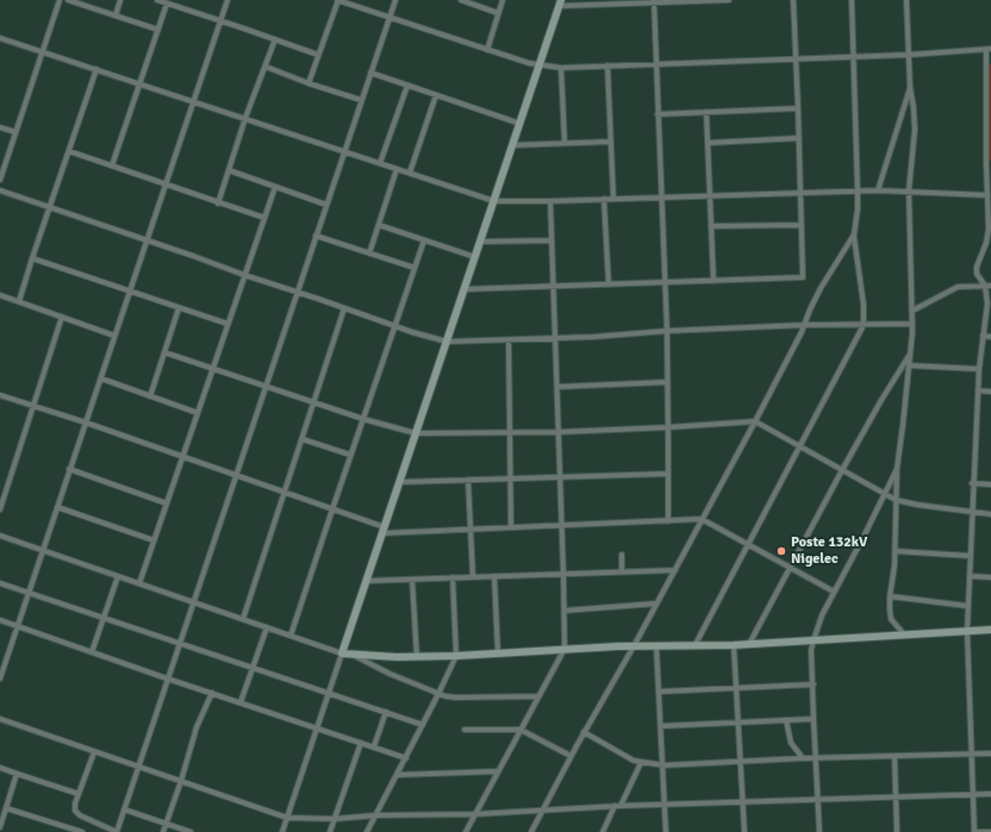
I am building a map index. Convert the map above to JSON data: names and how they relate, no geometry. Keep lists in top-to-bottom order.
{
  "places": ["Poste 132kV Nigelec"]
}
